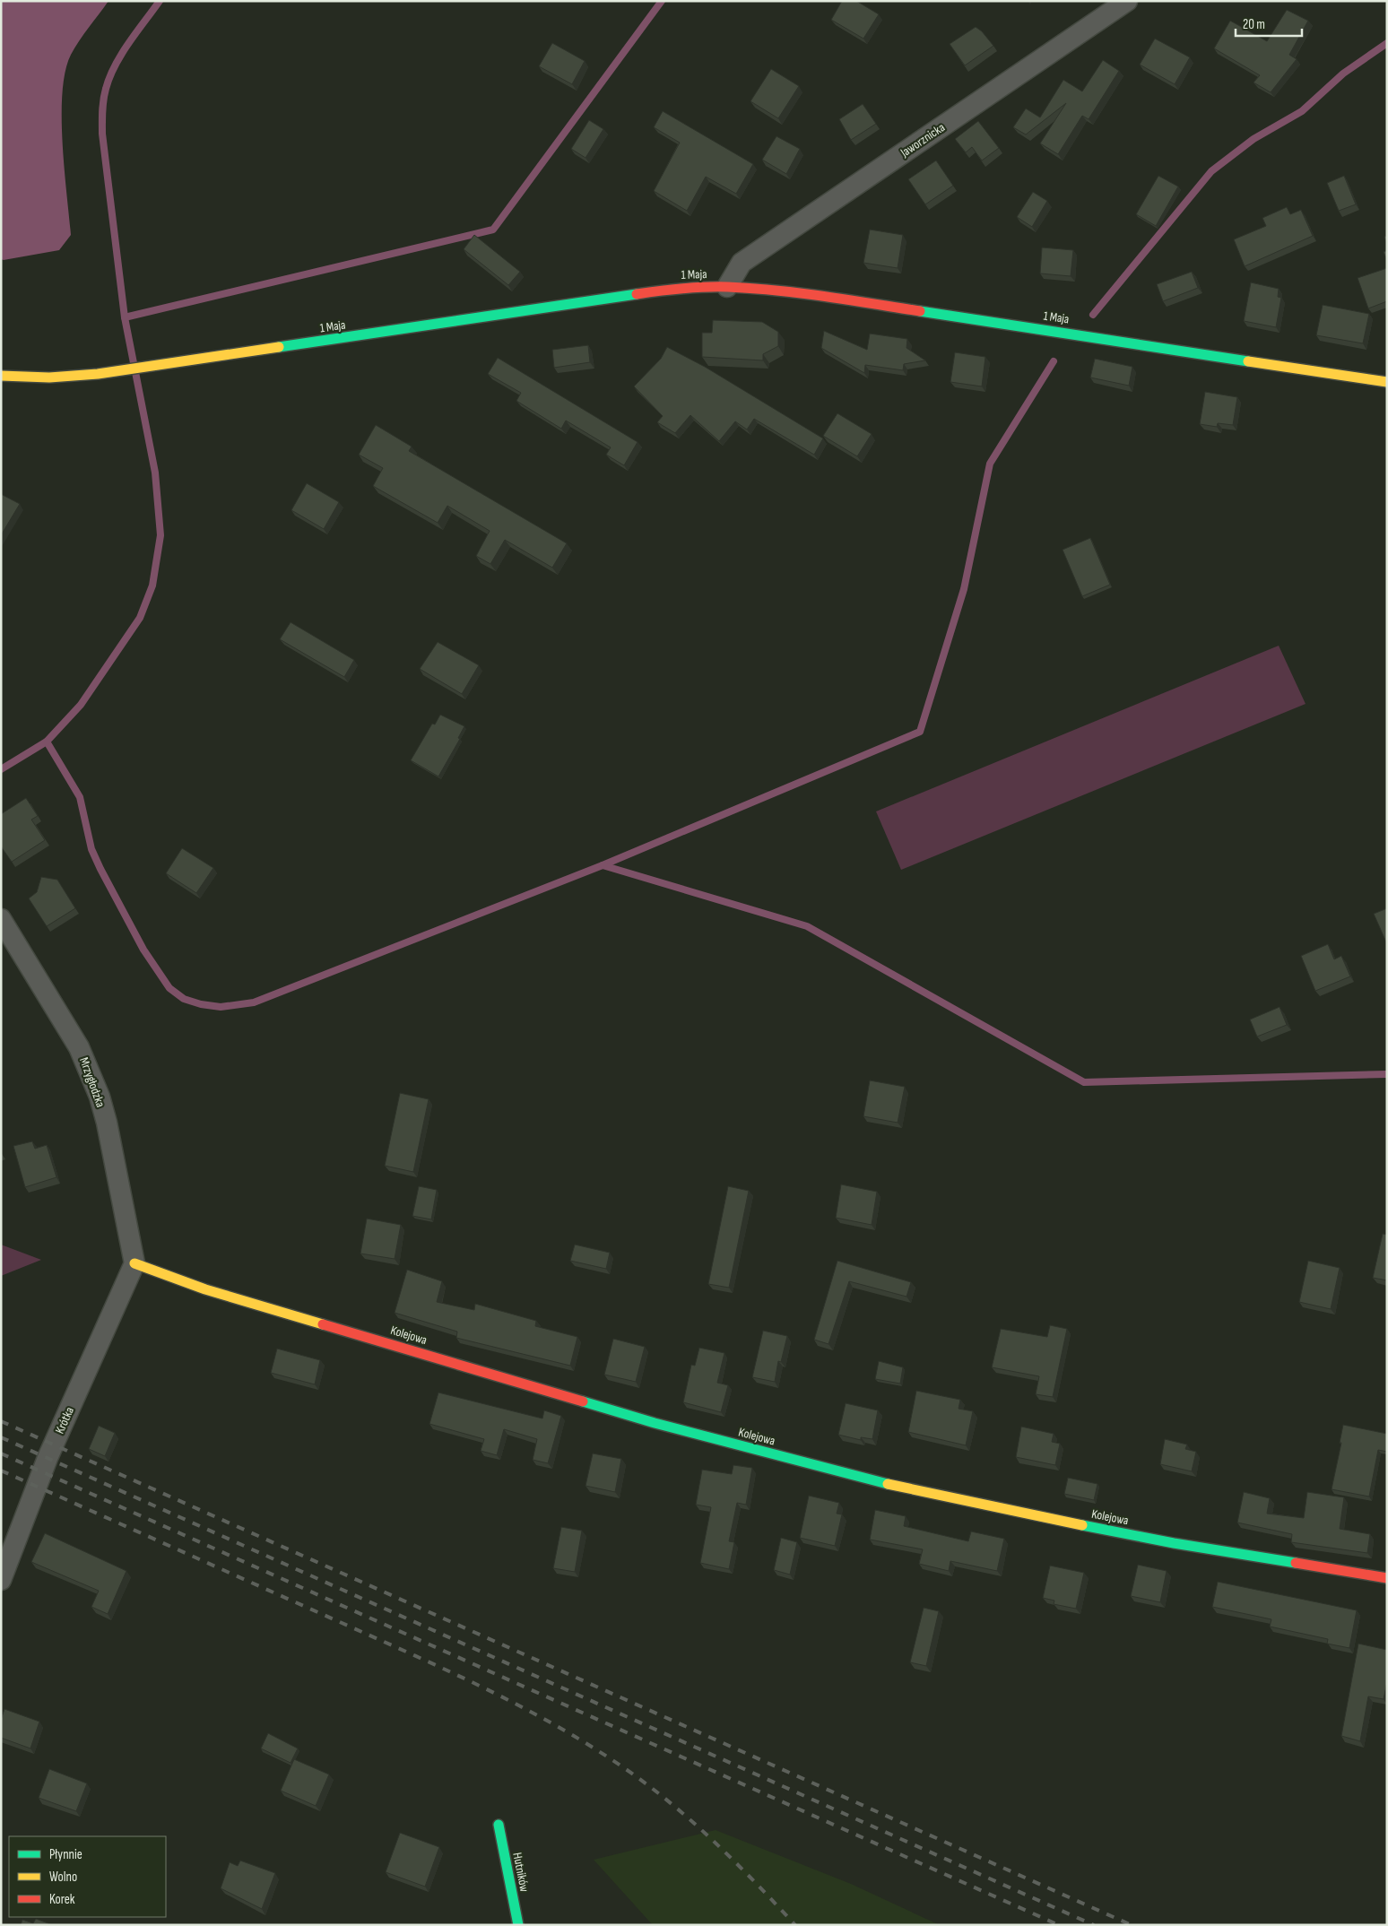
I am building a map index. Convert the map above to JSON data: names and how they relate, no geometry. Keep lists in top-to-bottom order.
{
  "streets": {
    "street": [
      "Jaworznicka",
      "1 Maja",
      "Mrzygłodzka",
      "Kolejowa",
      "Krótka",
      "Hutników"
    ]
  },
  "crossings": [
    ["Jaworznicka", "1 Maja"],
    ["Mrzygłodzka", "Kolejowa"],
    ["Mrzygłodzka", "Krótka"],
    ["Kolejowa", "Krótka"]
  ],
  "legend": ["Płynnie", "Wolno", "Korek"],
  "scale_bar": "20 m"
}
